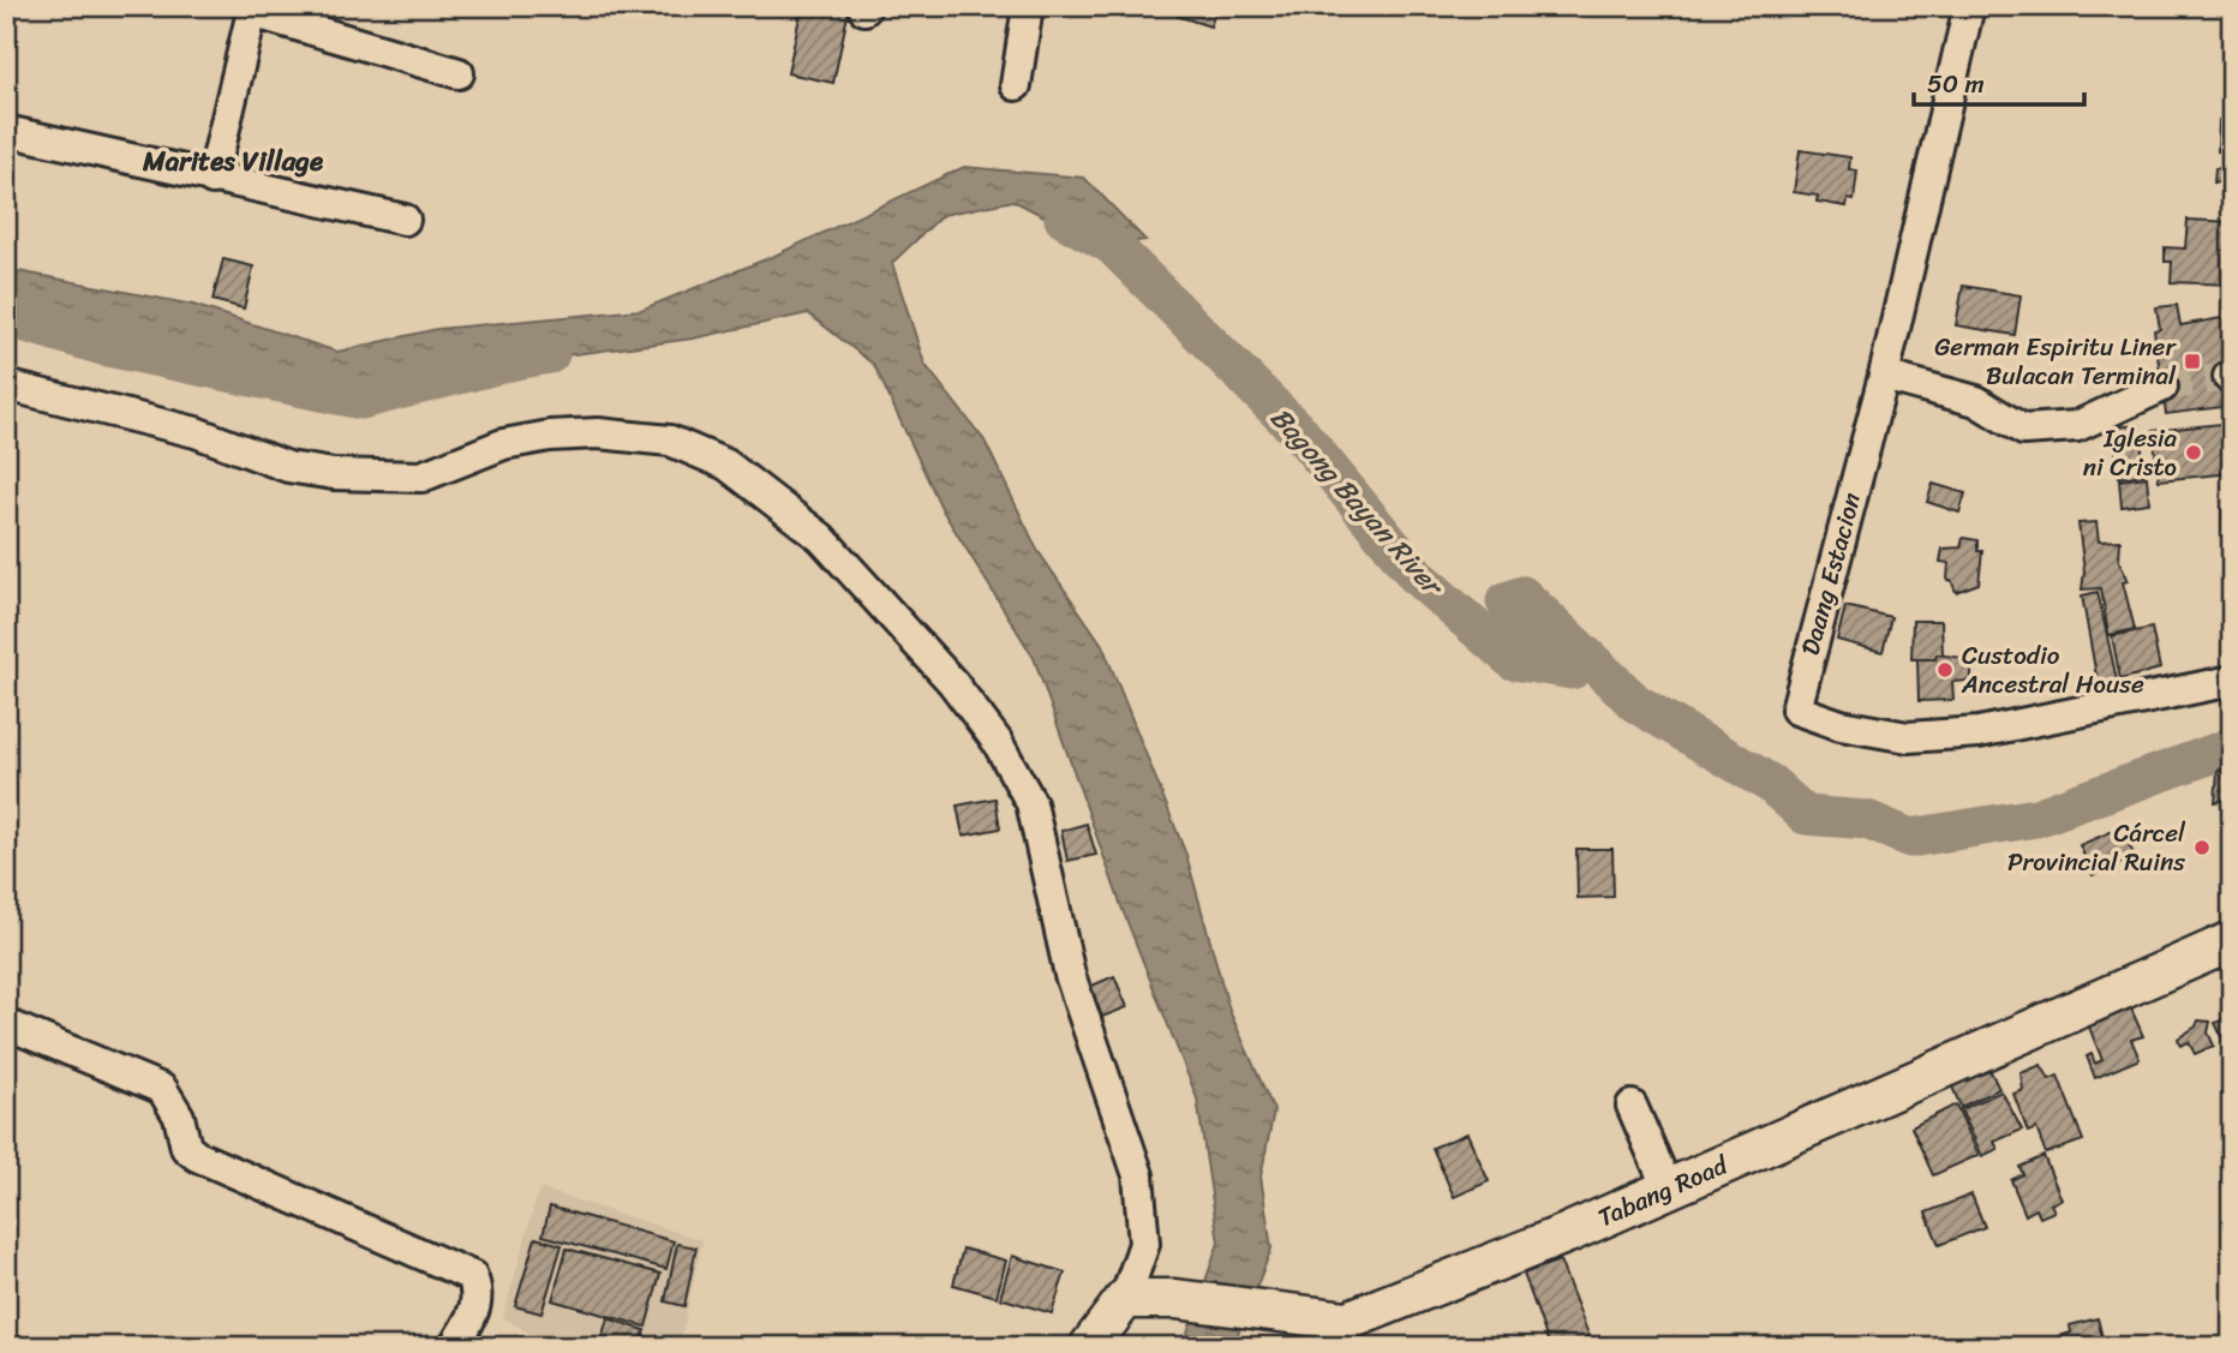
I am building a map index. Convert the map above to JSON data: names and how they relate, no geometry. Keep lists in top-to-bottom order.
{
  "streets": {
    "main road": ["Tabang Road"],
    "street": ["Daang Estacion"]
  },
  "districts": ["Marites Village"],
  "water": ["Bagong Bayan River"],
  "places": {
    "transit": ["German Espiritu Liner Bulacan Terminal"],
    "other": ["Iglesia ni Cristo", "Custodio Ancestral House", "Cárcel Provincial Ruins"]
  },
  "scale_bar": "50 m"
}
